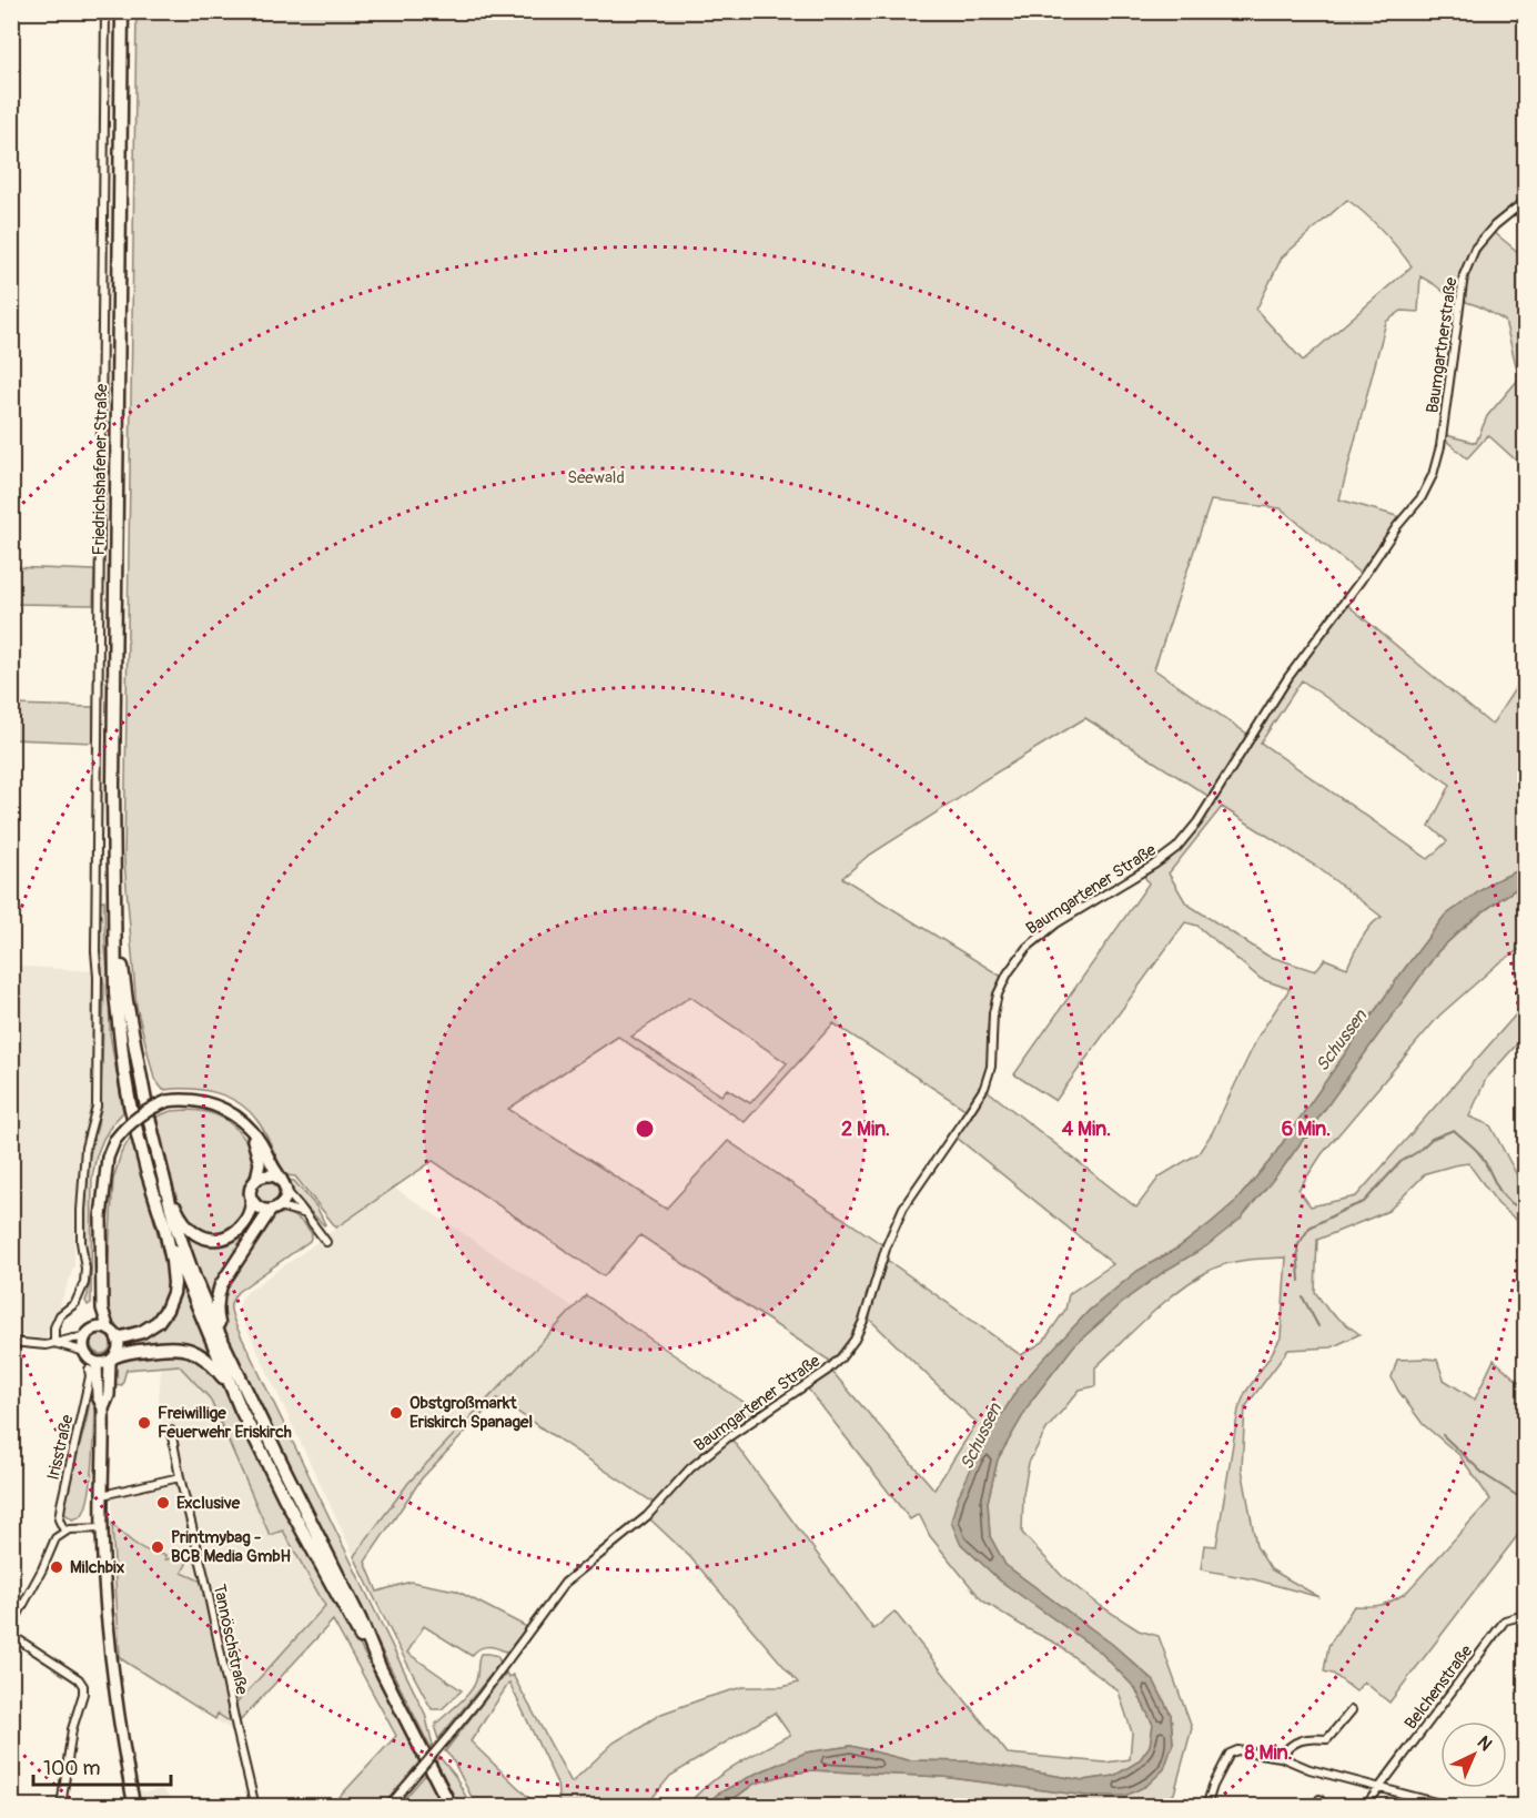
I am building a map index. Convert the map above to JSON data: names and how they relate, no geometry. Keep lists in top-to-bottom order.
{
  "streets": {
    "main road": ["Friedrichshafener Straße"],
    "street": [
      "Baumgartnerstraße",
      "Baumgartener Straße",
      "Irisstraße",
      "Tannöschstraße",
      "Belchenstraße"
    ]
  },
  "crossings": [
    ["Baumgartnerstraße", "Baumgartener Straße"]
  ],
  "water": ["Schussen"],
  "parks": ["Seewald"],
  "places": [
    "Obstgroßmarkt Eriskirch Spanagel",
    "Freiwillige Feuerwehr Eriskirch",
    "Exclusive",
    "Printmybag - BCB Media GmbH",
    "Milchbix"
  ],
  "scale_bar": "100 m",
  "north": "top right",
  "rings": [
    "2 Min.",
    "4 Min.",
    "6 Min.",
    "8 Min."
  ]
}
